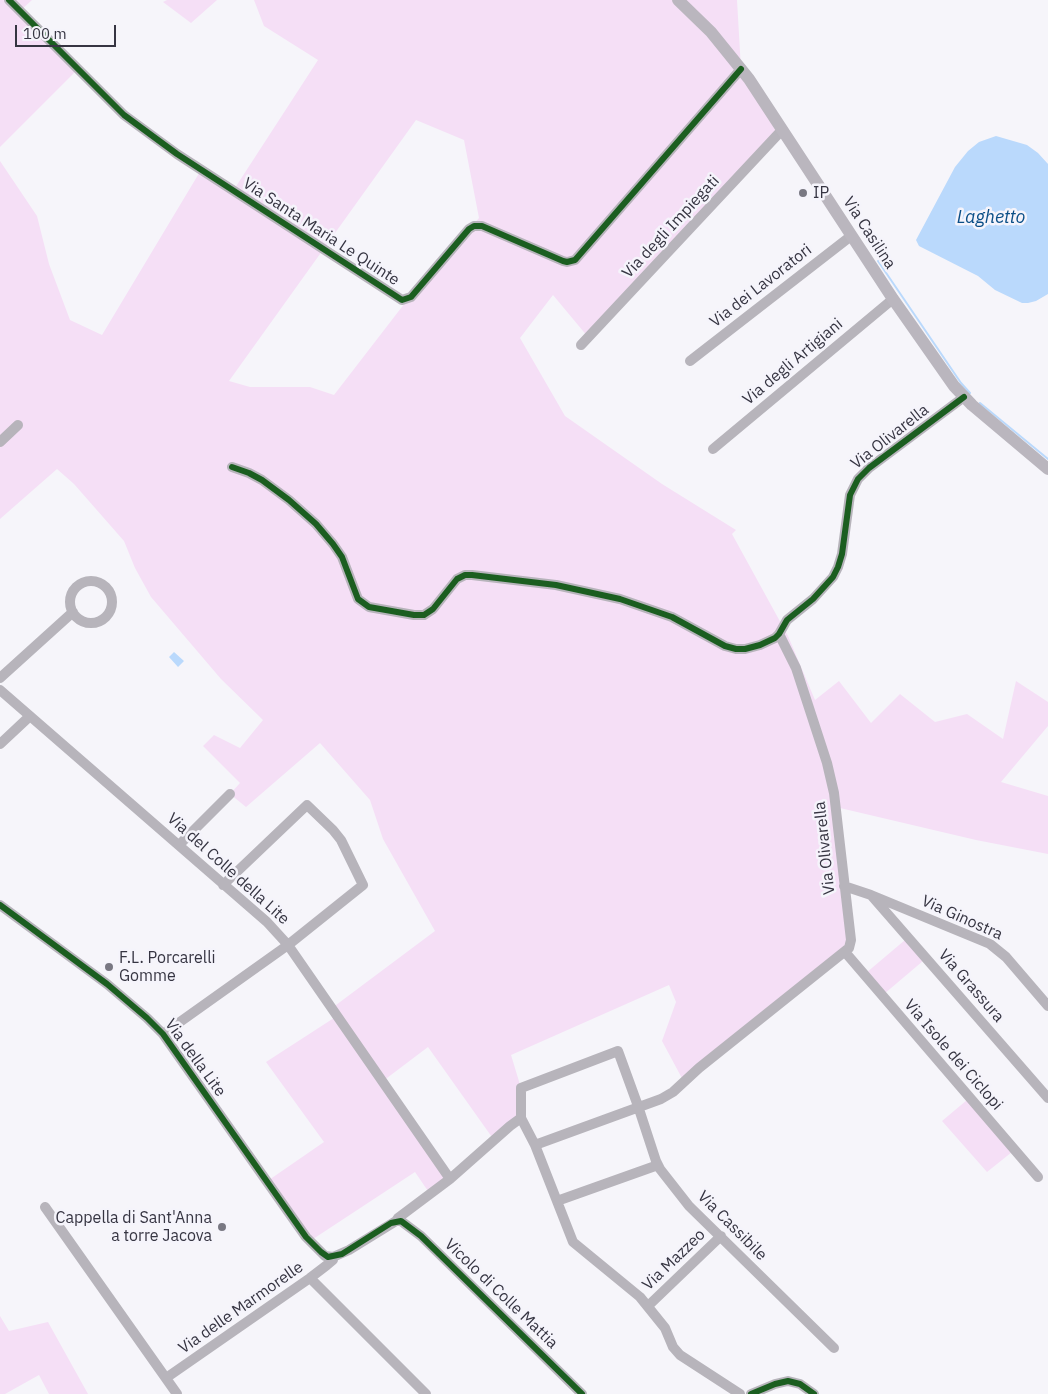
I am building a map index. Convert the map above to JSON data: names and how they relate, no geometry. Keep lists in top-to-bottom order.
{
  "streets": {
    "main road": ["Via Casilina"],
    "street": [
      "Via degli Impiegati",
      "Via Santa Maria Le Quinte",
      "Via dei Lavoratori",
      "Via degli Artigiani",
      "Via Olivarella",
      "Via del Colle della Lite",
      "Via Ginostra",
      "Via Grassura",
      "Via Isole dei Ciclopi",
      "Via della Lite",
      "Via Cassibile",
      "Via Mazzeo",
      "Vicolo di Colle Mattia",
      "Via delle Marmorelle"
    ]
  },
  "crossings": [
    ["Via degli Impiegati", "Via Casilina"],
    ["Via Santa Maria Le Quinte", "Via Casilina"],
    ["Via Casilina", "Via dei Lavoratori"],
    ["Via Casilina", "Via degli Artigiani"],
    ["Via Casilina", "Via Olivarella"],
    ["Via Olivarella", "Via Ginostra"],
    ["Via Olivarella", "Via Isole dei Ciclopi"],
    ["Via del Colle della Lite", "Via delle Marmorelle"],
    ["Via Ginostra", "Via Grassura"],
    ["Via della Lite", "Via delle Marmorelle"],
    ["Via Cassibile", "Via Mazzeo"],
    ["Via Cassibile", "Via delle Marmorelle"],
    ["Vicolo di Colle Mattia", "Via delle Marmorelle"]
  ],
  "water": ["Laghetto"],
  "places": ["IP", "F.L. Porcarelli Gomme", "Cappella di Sant'Anna a torre Jacova"],
  "scale_bar": "100 m"
}
